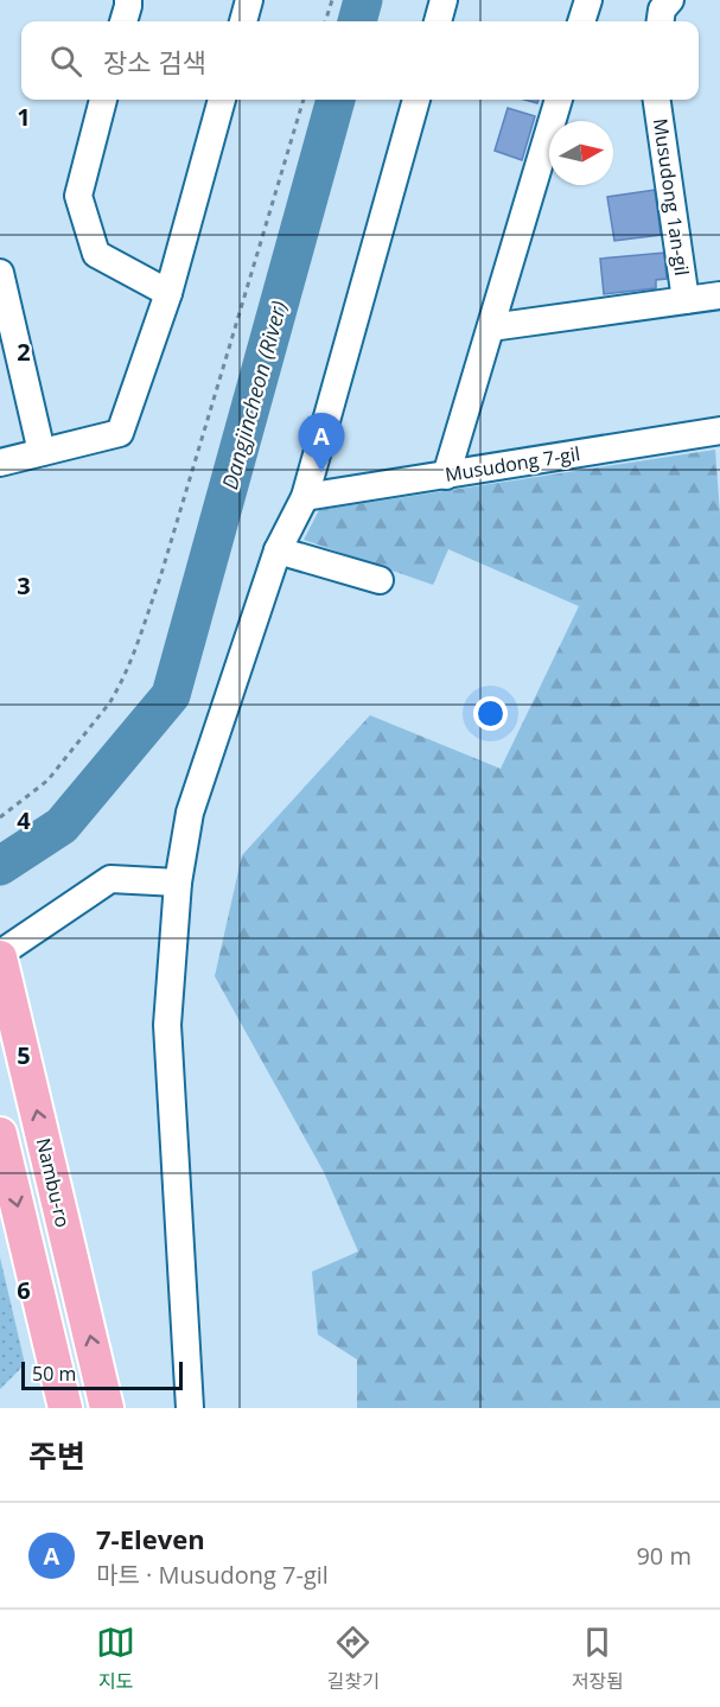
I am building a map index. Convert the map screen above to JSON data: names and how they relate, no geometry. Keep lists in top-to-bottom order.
{
  "streets": {
    "main road": ["Nambu-ro"],
    "street": ["Musudong 1an-gil", "Musudong 7-gil"]
  },
  "water": ["Dangjincheon (River)"],
  "scale_bar": "50 m",
  "north": "right",
  "page": {
    "search": "장소 검색",
    "pins": "A",
    "scale": "50 m",
    "heading": "주변",
    "list": [
      {
        "mark": "A",
        "name": "7-Eleven",
        "note": "마트 · Musudong 7-gil",
        "value": "90 m"
      }
    ],
    "nav": ["지도", "길찾기", "저장됨"]
  },
  "grid": {
    "rows": [
      "1",
      "2",
      "3",
      "4",
      "5",
      "6"
    ]
  }
}
